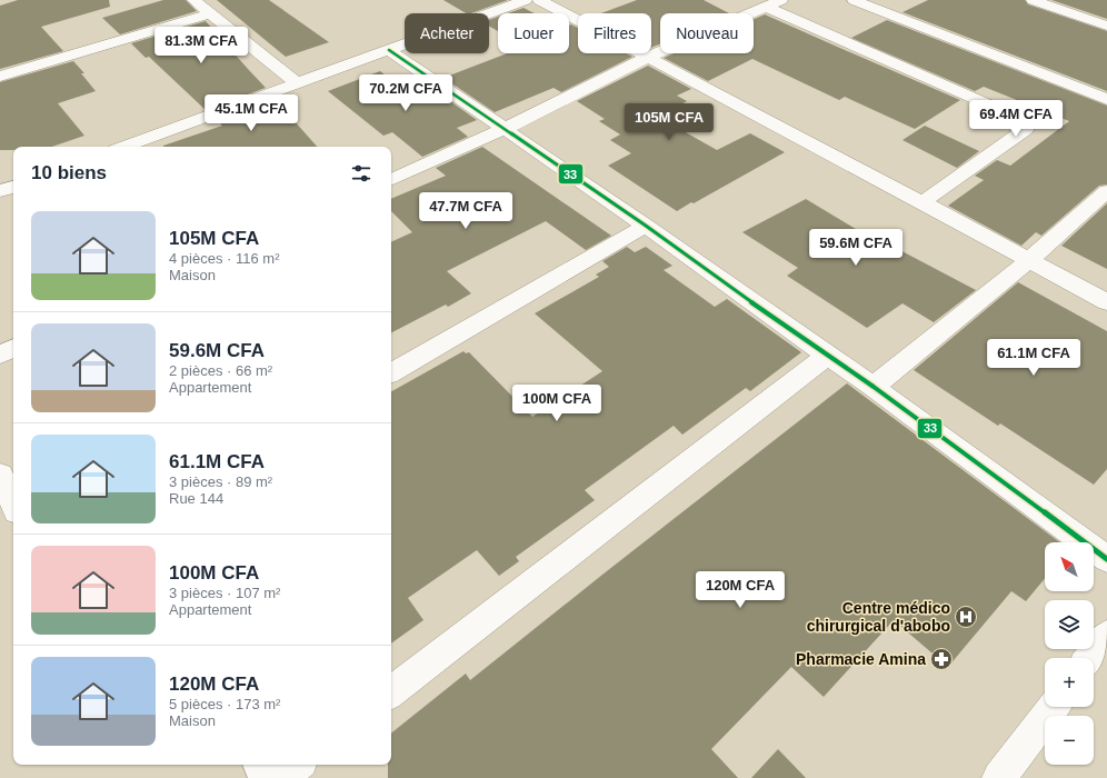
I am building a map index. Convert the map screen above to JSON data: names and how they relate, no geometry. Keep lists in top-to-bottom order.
{
  "places": {
    "hospital": ["Centre médico chirurgical d'abobo"],
    "pharmacy": ["Pharmacie Amina"]
  },
  "lines": ["transit line 33"],
  "north": "top left",
  "page": {
    "chip": [
      "Acheter",
      "Louer",
      "Filtres",
      "Nouveau"
    ],
    "price": [
      "81.3M CFA",
      "70.2M CFA",
      "45.1M CFA",
      "69.4M CFA",
      "105M CFA",
      "47.7M CFA",
      "59.6M CFA",
      "61.1M CFA",
      "100M CFA",
      "120M CFA"
    ],
    "heading": "10 biens",
    "list": [
      {
        "name": "105M CFA",
        "note": "4 pièces · 116 m² · Maison"
      },
      {
        "name": "59.6M CFA",
        "note": "2 pièces · 66 m² · Appartement"
      },
      {
        "name": "61.1M CFA",
        "note": "3 pièces · 89 m² · Rue 144"
      },
      {
        "name": "100M CFA",
        "note": "3 pièces · 107 m² · Appartement"
      },
      {
        "name": "120M CFA",
        "note": "5 pièces · 173 m² · Maison"
      }
    ],
    "map_buttons": ["+", "−"]
  }
}
